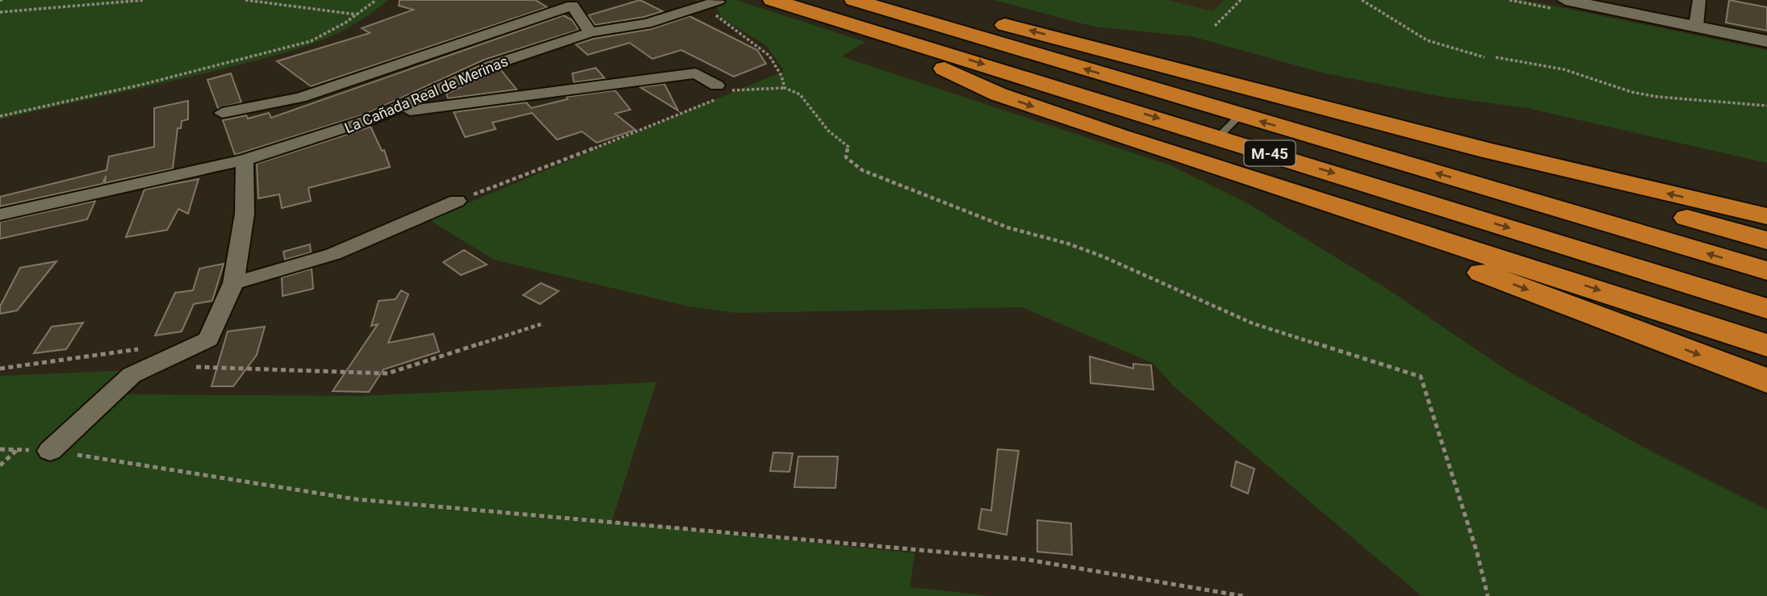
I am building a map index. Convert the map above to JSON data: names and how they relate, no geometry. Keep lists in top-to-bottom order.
{
  "streets": {
    "highway": ["M-45"],
    "street": ["La Cañada Real de Merinas"]
  }
}
